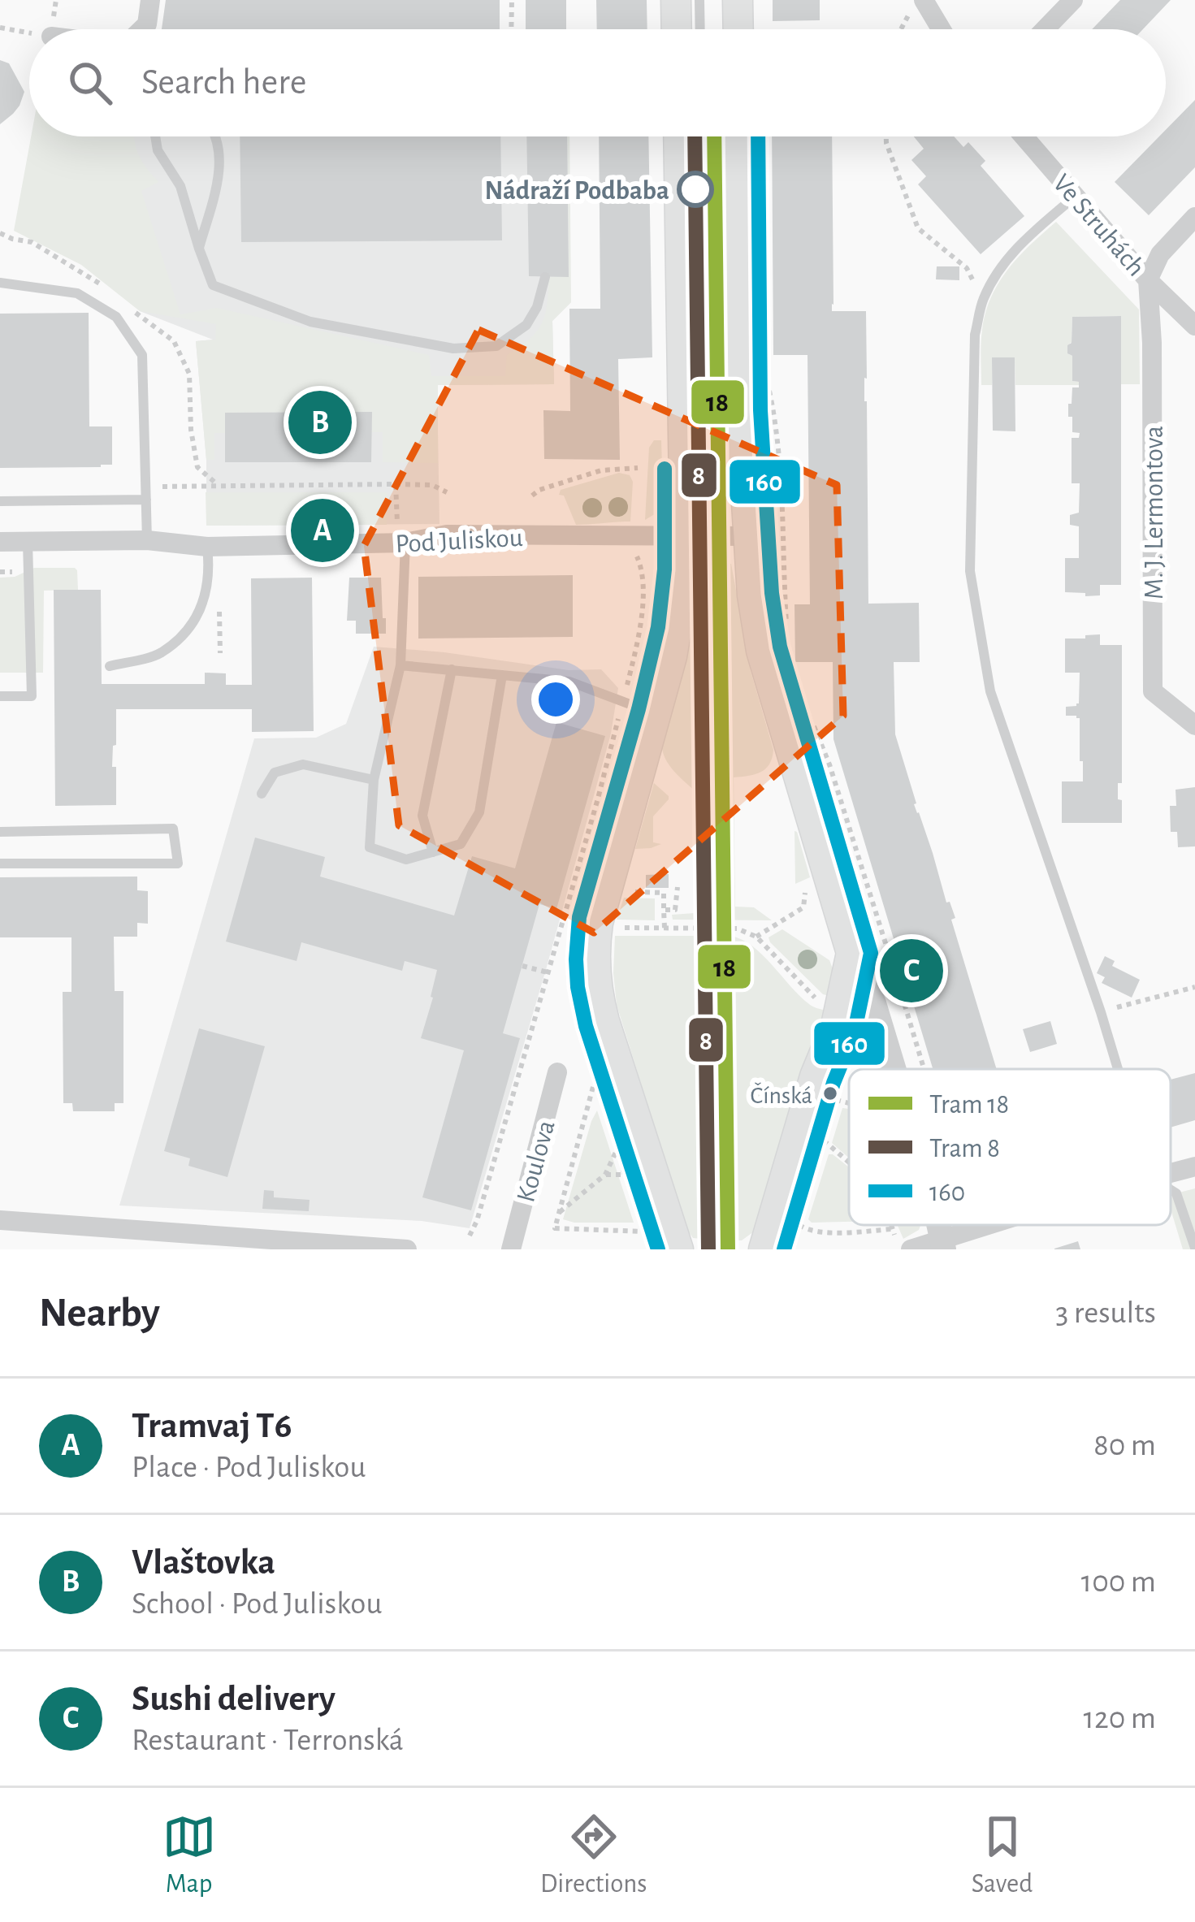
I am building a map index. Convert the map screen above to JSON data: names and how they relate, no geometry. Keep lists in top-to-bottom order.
{
  "streets": {
    "street": [
      "Ve Struhách",
      "M. J. Lermontova",
      "Pod Juliskou",
      "Koulova"
    ]
  },
  "crossings": [
    ["Ve Struhách", "M. J. Lermontova"]
  ],
  "places": ["Nádraží Podbaba", "Čínská"],
  "lines": ["tram line 18", "tram line 8", "transit line 160"],
  "legend": ["Tram 18", "Tram 8", "160"],
  "page": {
    "search": "Search here",
    "pins": ["B", "A", "C"],
    "heading": ["Nearby", "3 results"],
    "list": [
      {
        "mark": "A",
        "name": "Tramvaj T6",
        "note": "Place · Pod Juliskou",
        "value": "80 m"
      },
      {
        "mark": "B",
        "name": "Vlaštovka",
        "note": "School · Pod Juliskou",
        "value": "100 m"
      },
      {
        "mark": "C",
        "name": "Sushi delivery",
        "note": "Restaurant · Terronská",
        "value": "120 m"
      }
    ],
    "nav": ["Map", "Directions", "Saved"]
  }
}
